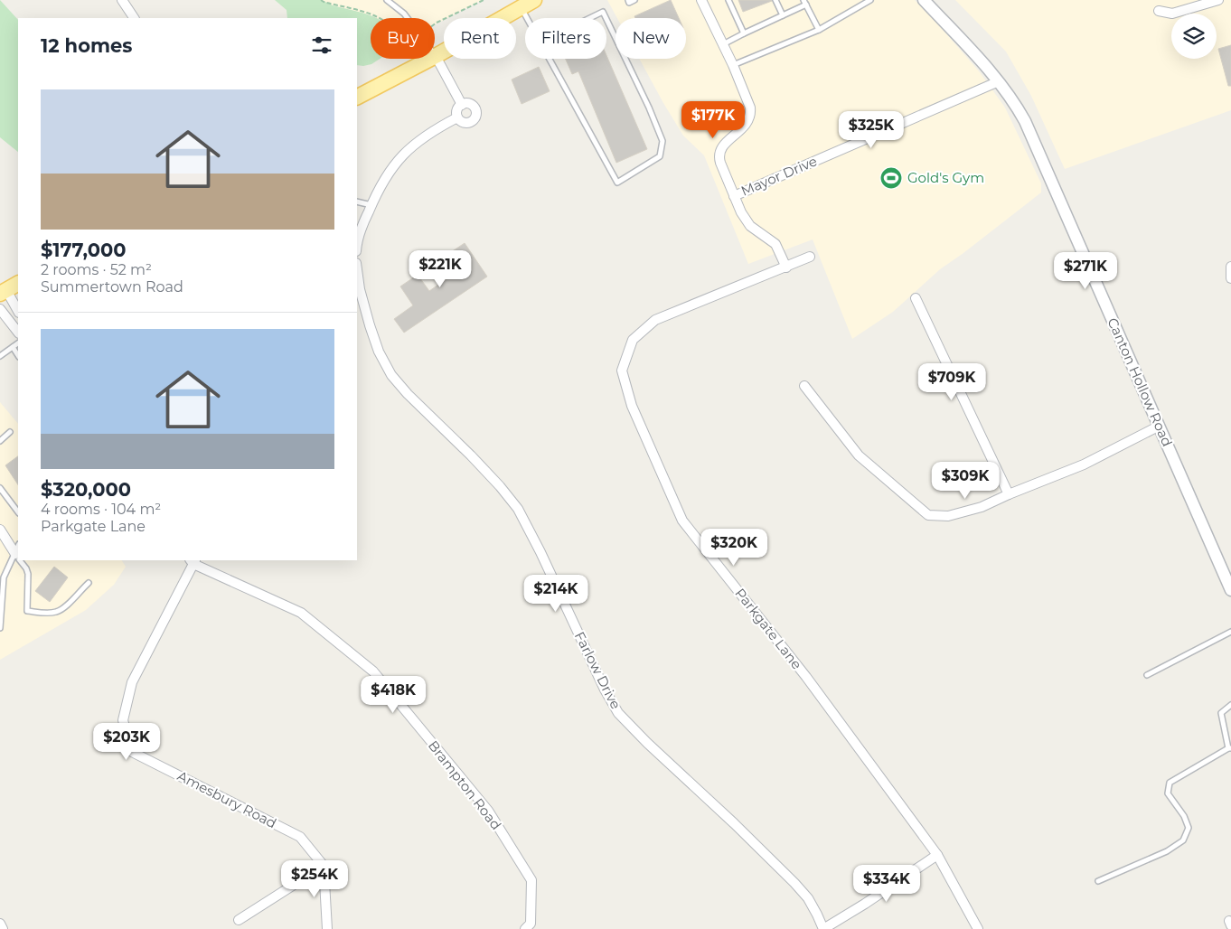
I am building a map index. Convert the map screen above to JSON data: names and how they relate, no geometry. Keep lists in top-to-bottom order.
{
  "streets": {
    "street": [
      "Mayor Drive",
      "Canton Hollow Road",
      "Parkgate Lane",
      "Farlow Drive",
      "Brampton Road",
      "Amesbury Road"
    ]
  },
  "crossings": [
    ["Mayor Drive", "Canton Hollow Road"],
    ["Brampton Road", "Amesbury Road"]
  ],
  "places": {
    "sports": ["Gold's Gym"]
  },
  "page": {
    "chip": [
      "Buy",
      "Rent",
      "Filters",
      "New"
    ],
    "heading": "12 homes",
    "list": [
      {
        "name": "$177,000",
        "note": "2 rooms · 52 m² · Summertown Road"
      },
      {
        "name": "$320,000",
        "note": "4 rooms · 104 m² · Parkgate Lane"
      }
    ],
    "price": [
      "$177K",
      "$325K",
      "$221K",
      "$271K",
      "$709K",
      "$309K",
      "$320K",
      "$214K",
      "$418K",
      "$203K",
      "$254K",
      "$334K"
    ]
  }
}
